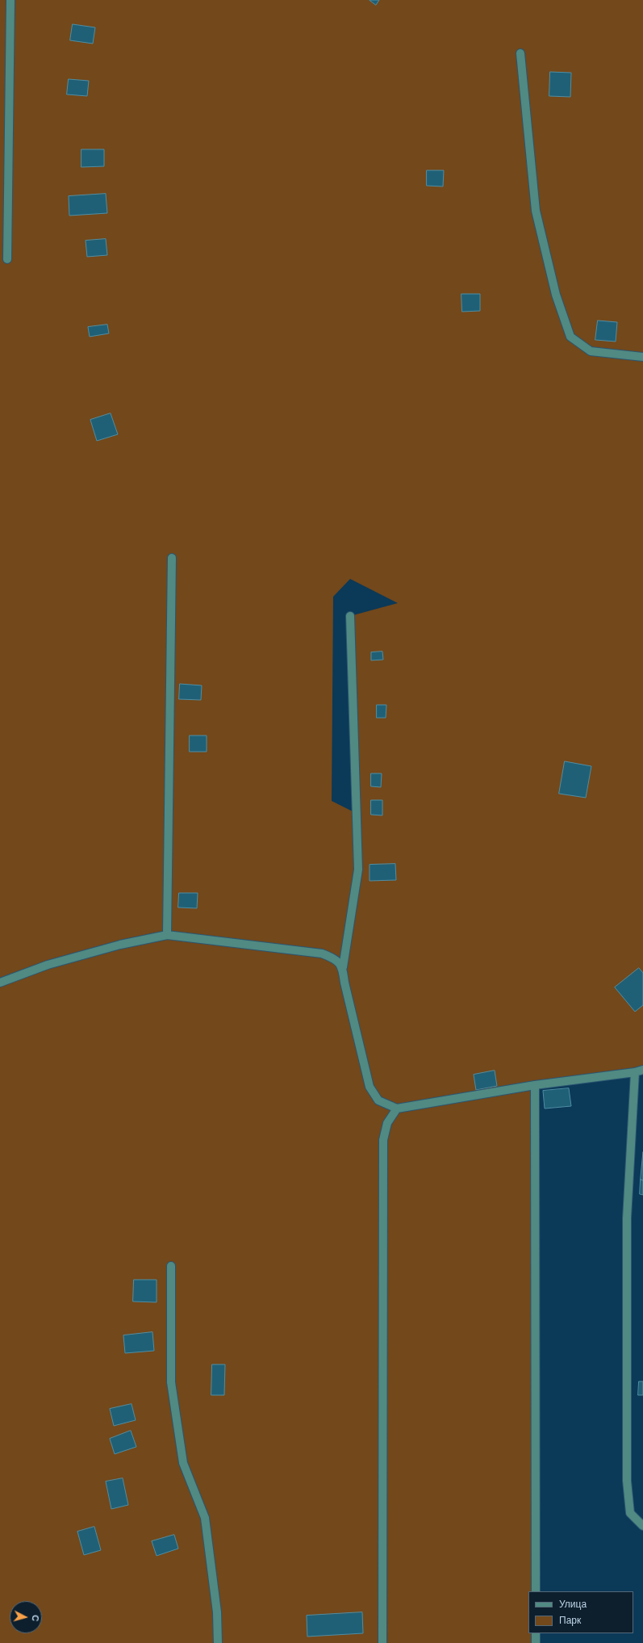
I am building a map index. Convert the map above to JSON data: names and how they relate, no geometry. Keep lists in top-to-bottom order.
{
  "legend": ["Улица", "Парк"],
  "north": "right"
}
